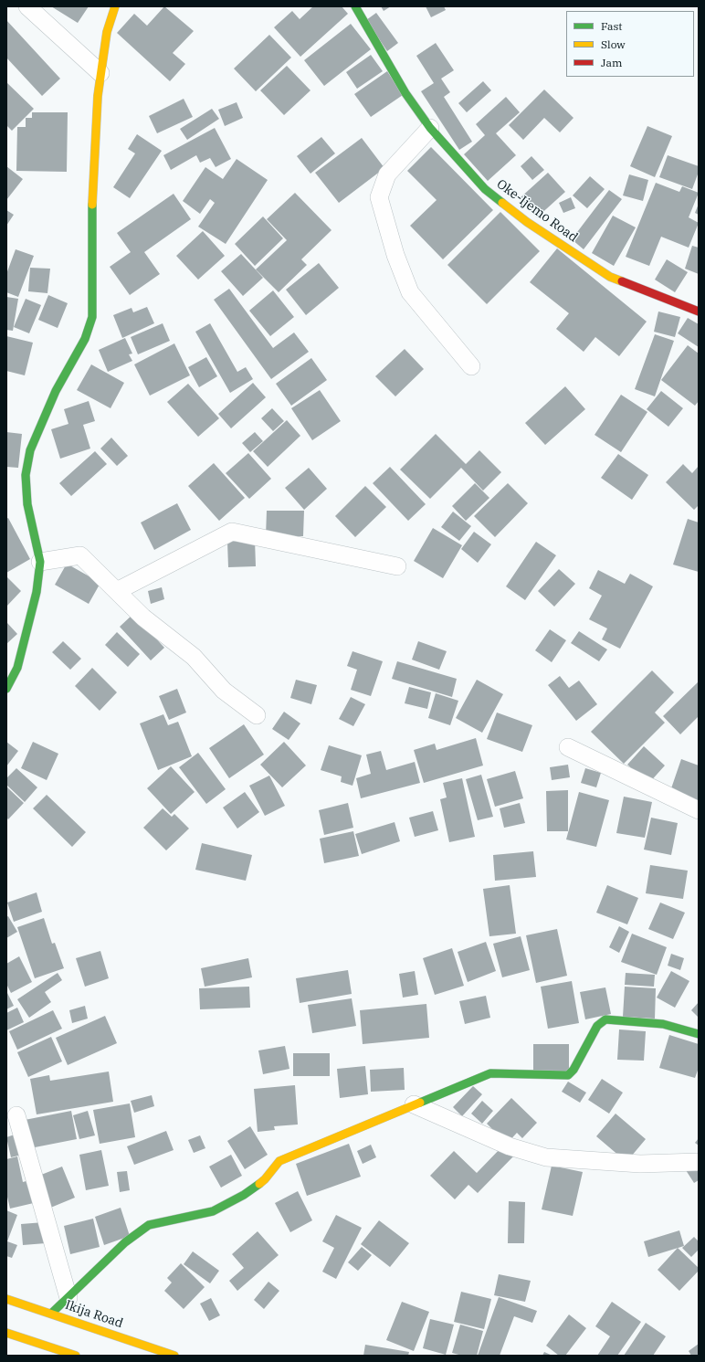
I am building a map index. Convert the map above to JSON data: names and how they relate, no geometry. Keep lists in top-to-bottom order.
{
  "streets": {
    "street": ["Oke-Ijemo Road", "Ikija Road"]
  },
  "legend": ["Fast", "Slow", "Jam"]
}
